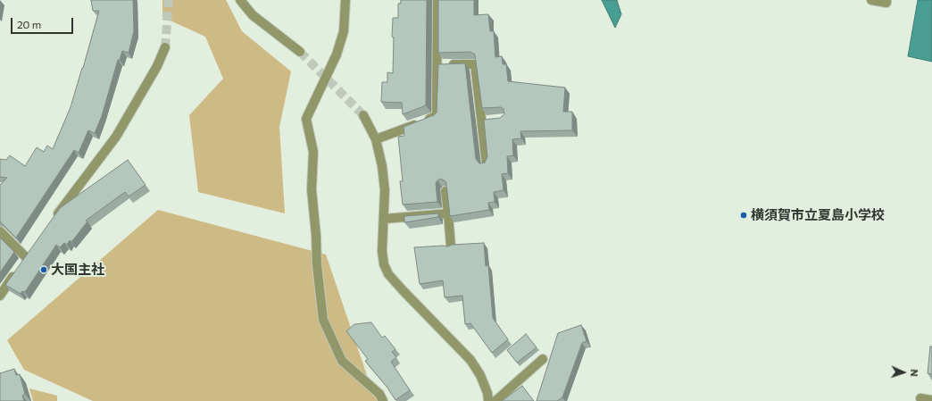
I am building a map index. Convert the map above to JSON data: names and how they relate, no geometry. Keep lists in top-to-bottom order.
{
  "places": ["横須賀市立夏島小学校", "大国主社"],
  "scale_bar": "20 m",
  "north": "right"
}
